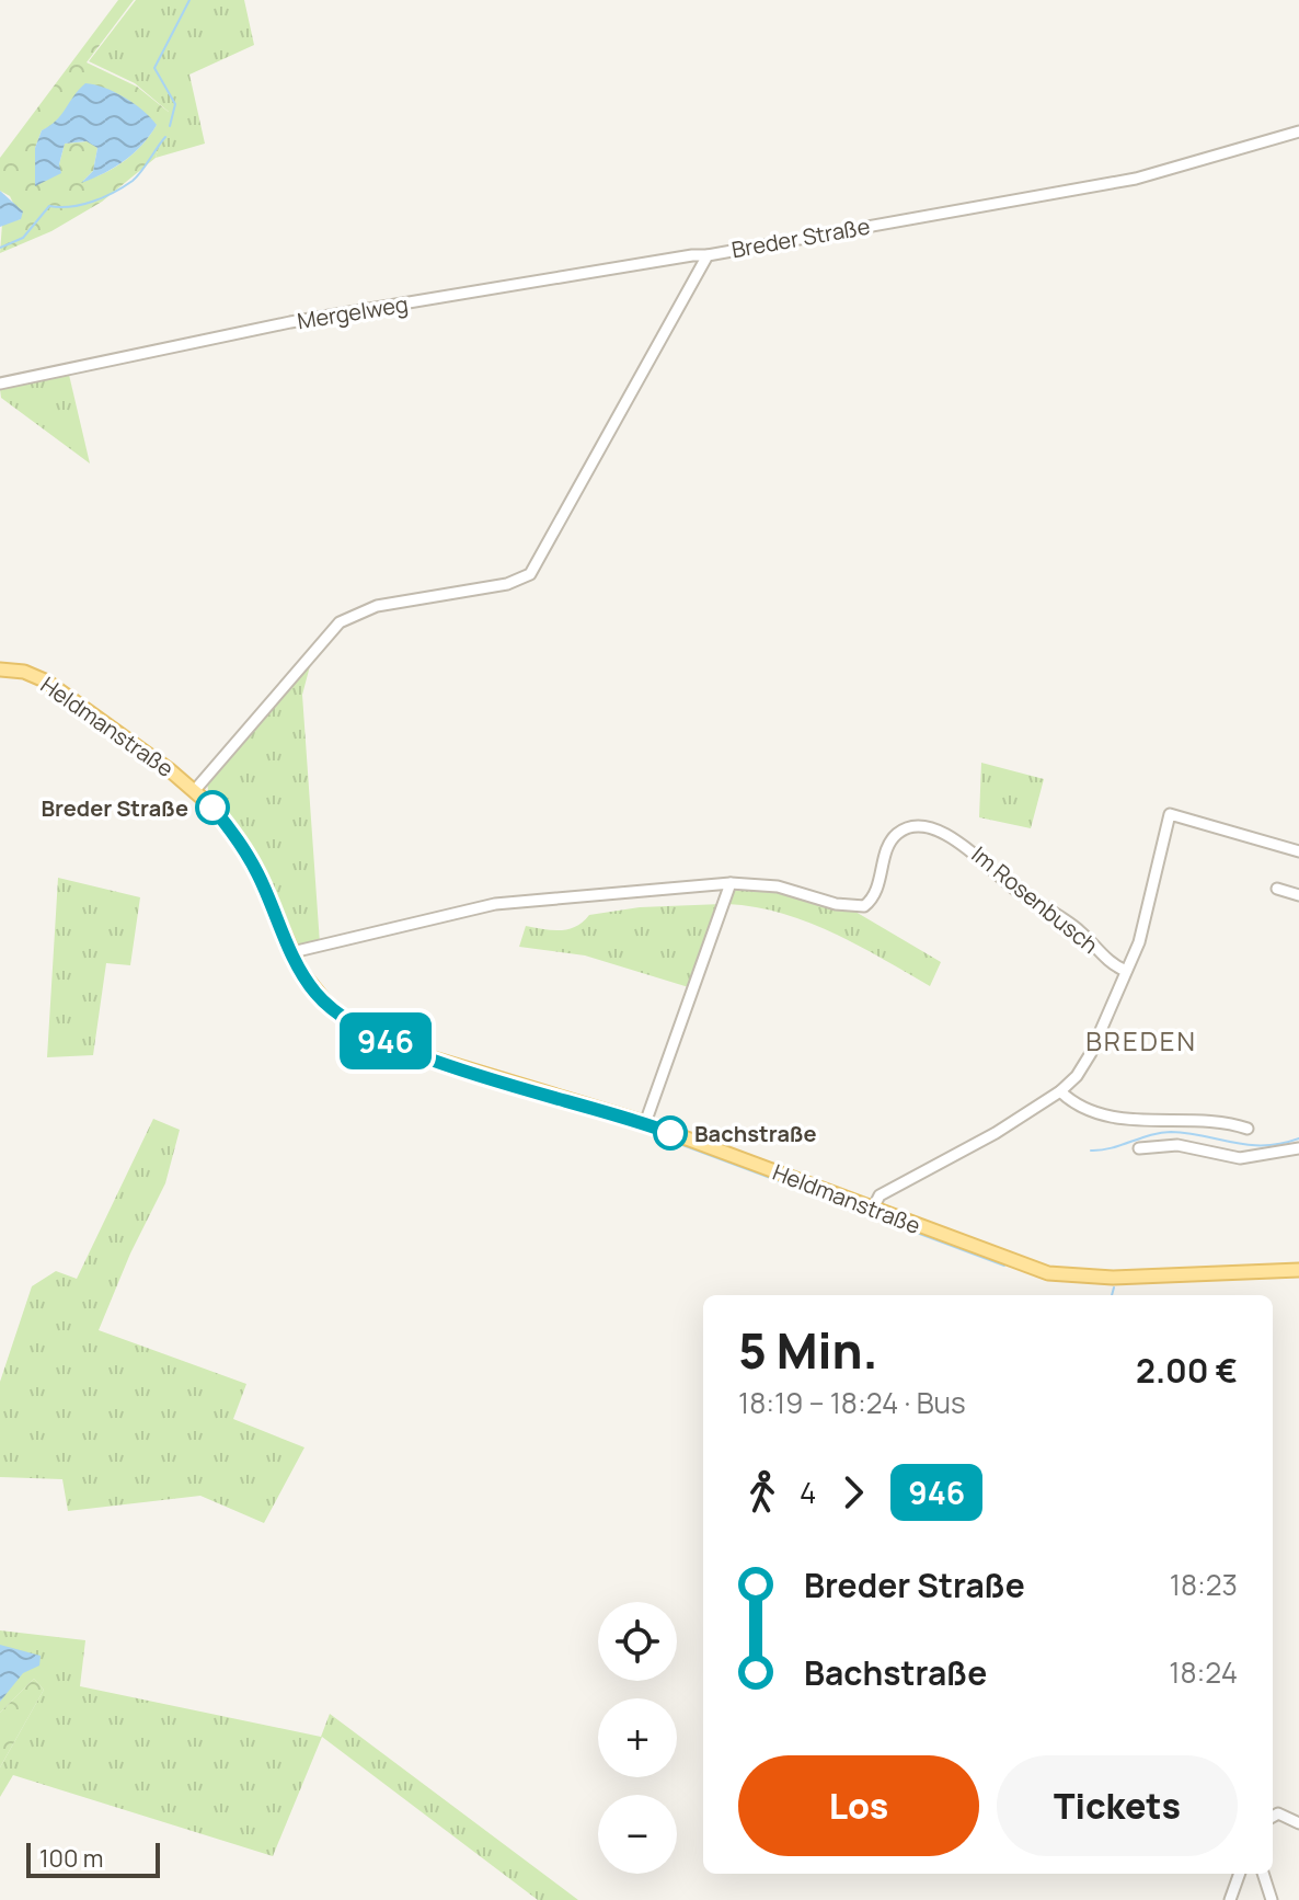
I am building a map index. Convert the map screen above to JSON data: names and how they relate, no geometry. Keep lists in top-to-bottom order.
{
  "streets": {
    "main road": ["Heldmanstraße"],
    "street": ["Breder Straße", "Mergelweg", "Im Rosenbusch"]
  },
  "crossings": [
    ["Breder Straße", "Mergelweg"],
    ["Breder Straße", "Heldmanstraße"]
  ],
  "districts": ["BREDEN"],
  "places": ["Breder Straße", "Bachstraße"],
  "lines": ["bus line 946"],
  "scale_bar": "100 m",
  "page": {
    "on_map": "946",
    "heading": ["5 Min.", "18:19 – 18:24 · Bus", "2.00 €"],
    "legs": ["4", "946"],
    "list": [
      {
        "name": "Breder Straße",
        "value": "18:23"
      },
      {
        "name": "Bachstraße",
        "value": "18:24"
      }
    ],
    "map_buttons": ["+", "−"],
    "buttons": ["Los", "Tickets"],
    "scale": "100 m"
  }
}
